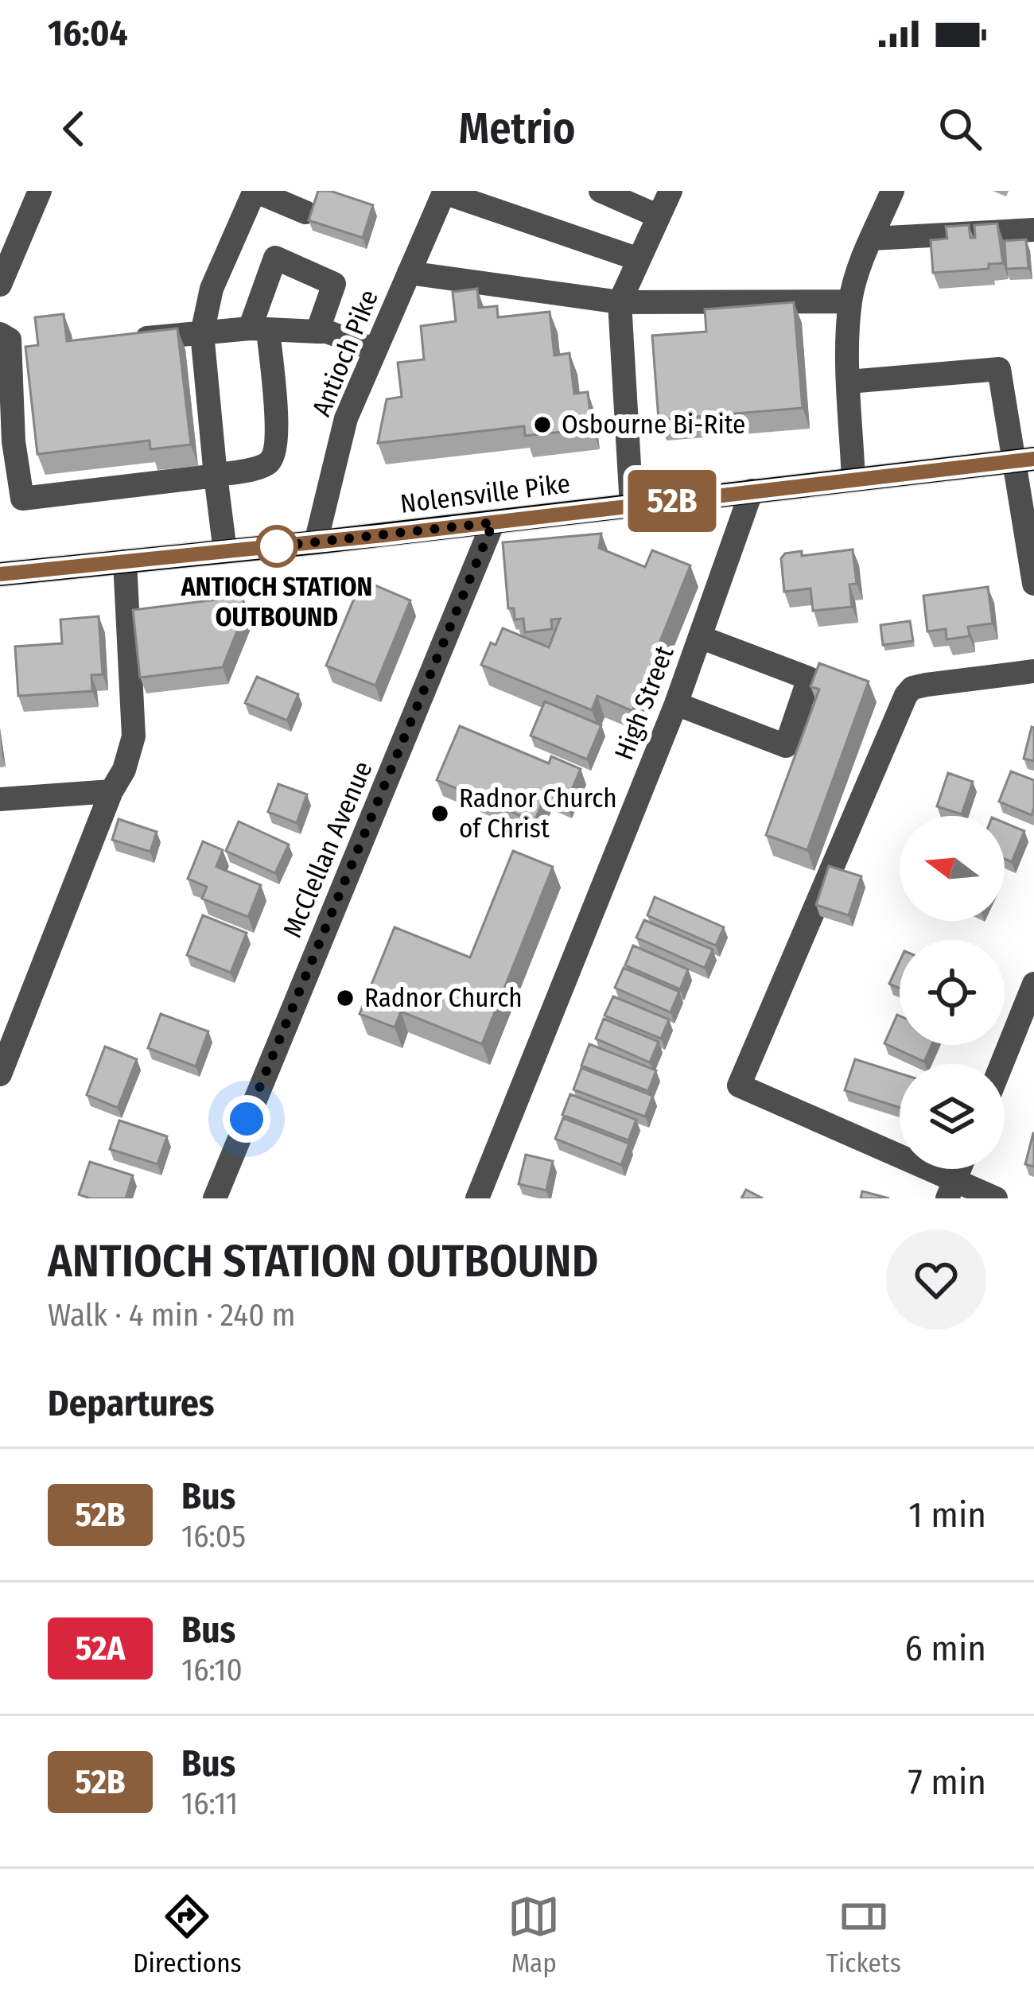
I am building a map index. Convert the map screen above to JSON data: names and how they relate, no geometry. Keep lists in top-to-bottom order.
{
  "streets": {
    "main road": ["Nolensville Pike"],
    "street": ["Antioch Pike", "High Street", "McClellan Avenue"]
  },
  "crossings": [
    ["Antioch Pike", "Nolensville Pike"],
    ["Nolensville Pike", "High Street"],
    ["Nolensville Pike", "McClellan Avenue"]
  ],
  "places": [
    "Osbourne Bi-Rite",
    "ANTIOCH STATION OUTBOUND",
    "Radnor Church of Christ",
    "Radnor Church"
  ],
  "lines": ["bus line 52B"],
  "north": "left",
  "page": {
    "status": "16:04",
    "header": "Metrio",
    "on_map": "52B",
    "heading": [
      ["ANTIOCH STATION OUTBOUND", "Walk · 4 min · 240 m"],
      "Departures"
    ],
    "list": [
      {
        "mark": "52B",
        "name": "Bus",
        "note": "16:05",
        "value": "1 min"
      },
      {
        "mark": "52A",
        "name": "Bus",
        "note": "16:10",
        "value": "6 min"
      },
      {
        "mark": "52B",
        "name": "Bus",
        "note": "16:11",
        "value": "7 min"
      }
    ],
    "tabs": ["Directions", "Map", "Tickets"]
  }
}
